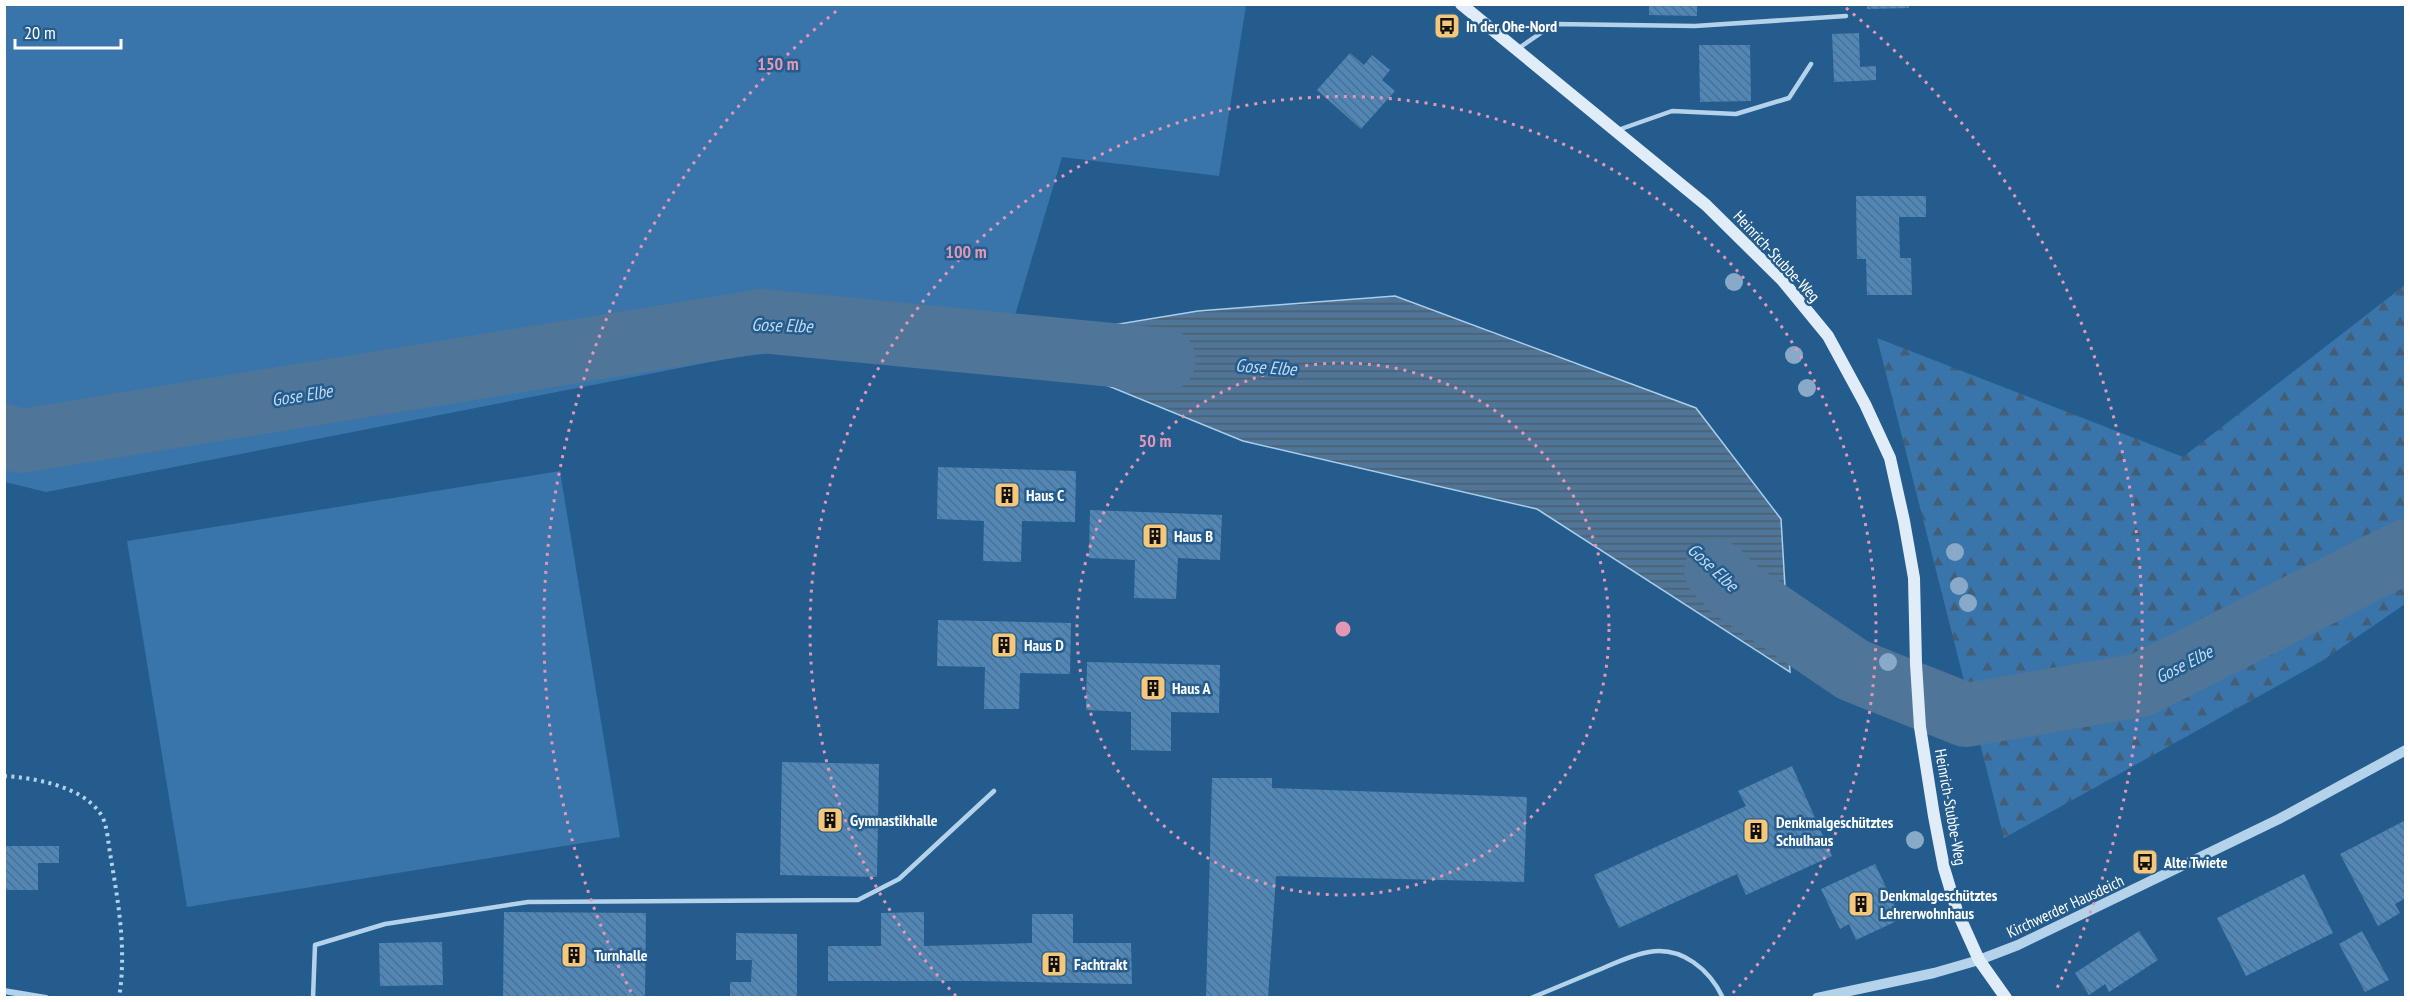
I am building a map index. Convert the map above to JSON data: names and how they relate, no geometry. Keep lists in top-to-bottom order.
{
  "streets": {
    "main road": ["Heinrich-Stubbe-Weg"],
    "street": ["Kirchwerder Hausdeich"]
  },
  "crossings": [
    ["Heinrich-Stubbe-Weg", "Kirchwerder Hausdeich"]
  ],
  "water": ["Gose Elbe"],
  "places": {
    "bus stop": ["In der Ohe-Nord", "Alte Twiete"],
    "building": [
      "Haus C",
      "Haus B",
      "Haus D",
      "Haus A",
      "Gymnastikhalle",
      "Denkmalgeschütztes Schulhaus",
      "Denkmalgeschütztes Lehrerwohnhaus",
      "Turnhalle",
      "Fachtrakt"
    ]
  },
  "scale_bar": "20 m",
  "rings": ["150 m", "100 m", "50 m"]
}
